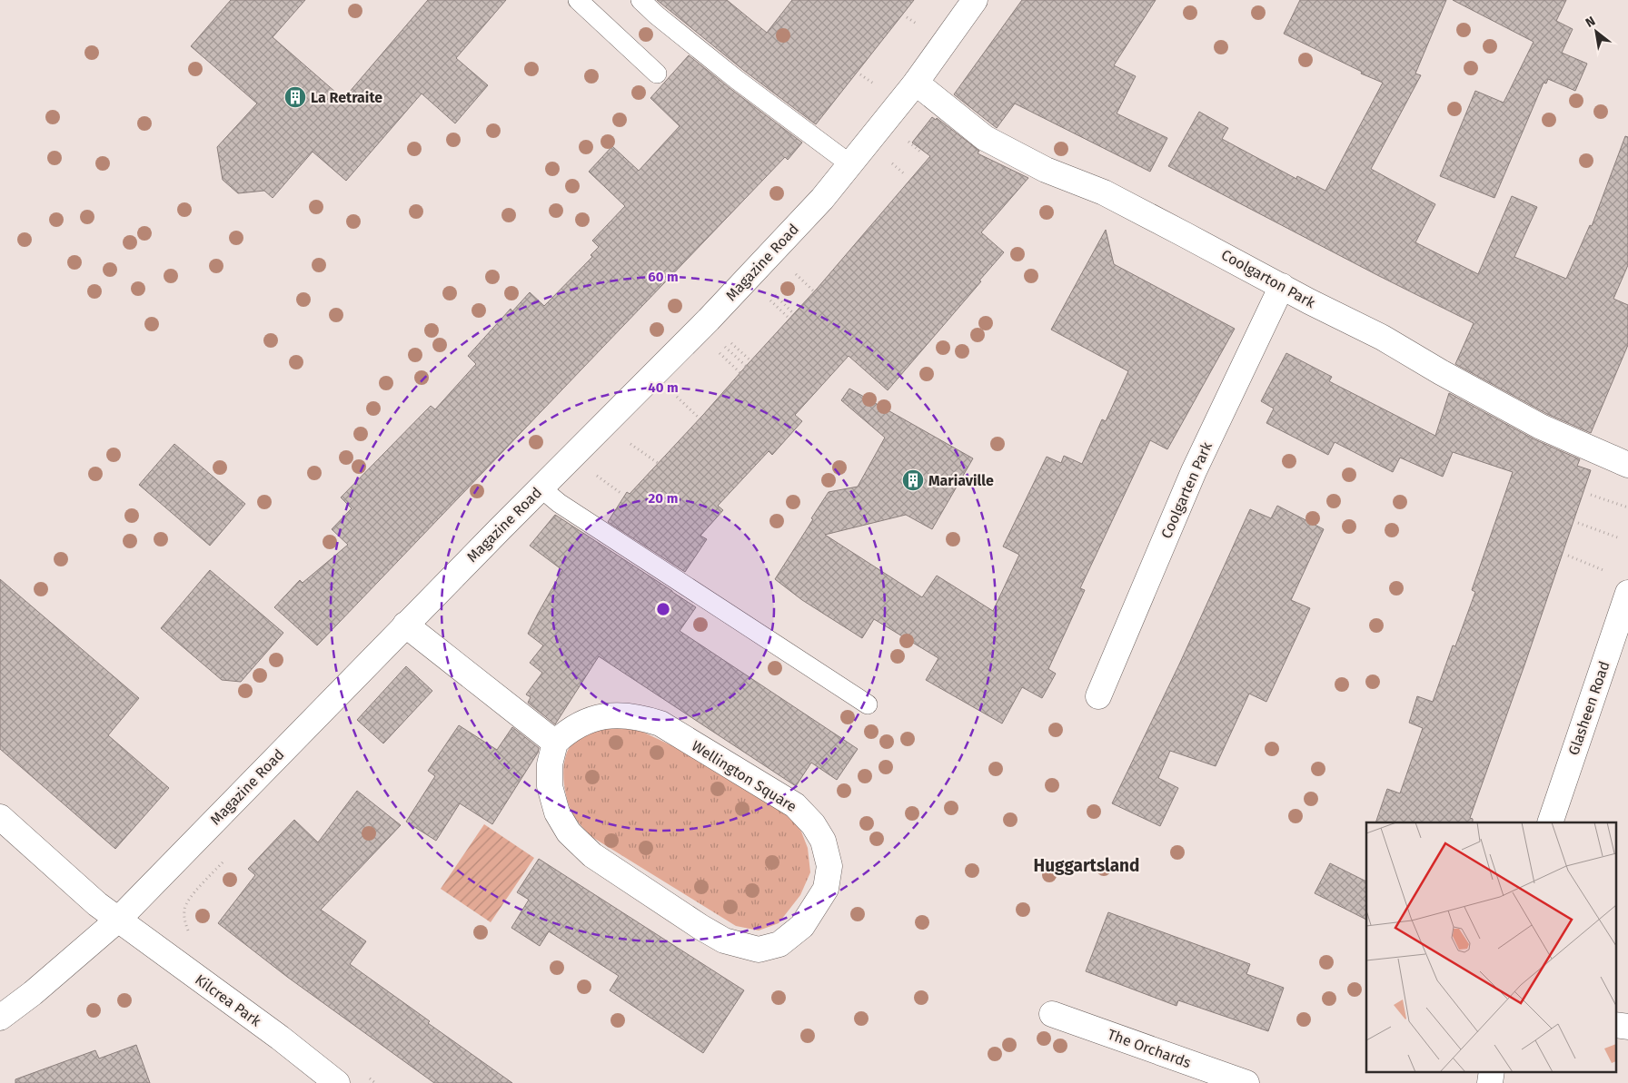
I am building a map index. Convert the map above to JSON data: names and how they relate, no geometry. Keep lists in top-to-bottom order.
{
  "streets": {
    "street": [
      "Magazine Road",
      "Coolgarton Park",
      "Coolgarten Park",
      "Glasheen Road",
      "Wellington Square",
      "Kilcrea Park",
      "The Orchards"
    ]
  },
  "crossings": [
    ["Magazine Road", "Coolgarton Park"],
    ["Magazine Road", "Kilcrea Park"],
    ["Coolgarton Park", "Coolgarten Park"]
  ],
  "districts": ["Huggartsland"],
  "places": {
    "building": ["La Retraite", "Mariaville"]
  },
  "north": "top left",
  "rings": ["60 m", "40 m", "20 m"]
}
